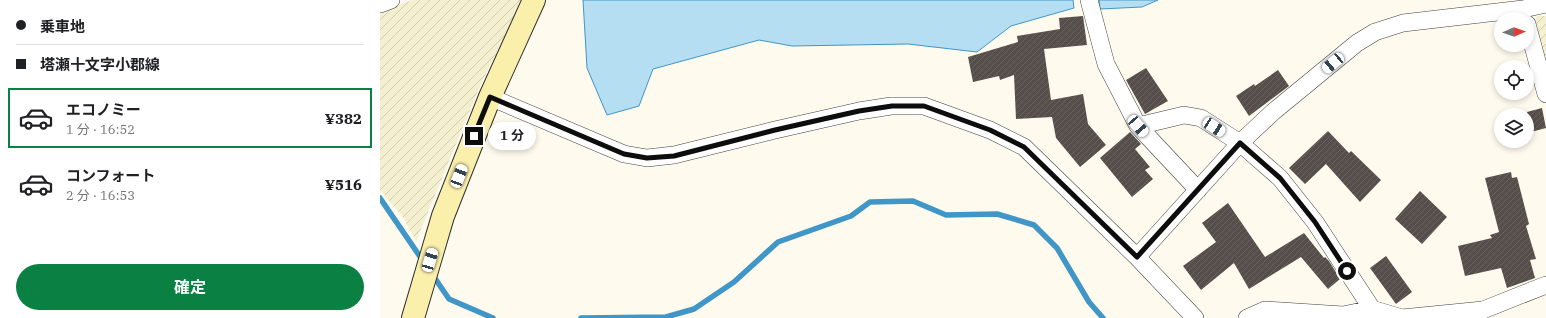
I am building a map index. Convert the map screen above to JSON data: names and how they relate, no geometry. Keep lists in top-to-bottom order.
{
  "north": "right",
  "page": {
    "banner": ["乗車地", "塔瀬十文字小郡線"],
    "list": [
      {
        "name": "エコノミー",
        "note": "1 分 · 16:52",
        "value": "¥382"
      },
      {
        "name": "コンフォート",
        "note": "2 分 · 16:53",
        "value": "¥516"
      }
    ],
    "bubble": "1 分",
    "buttons": "確定"
  }
}
